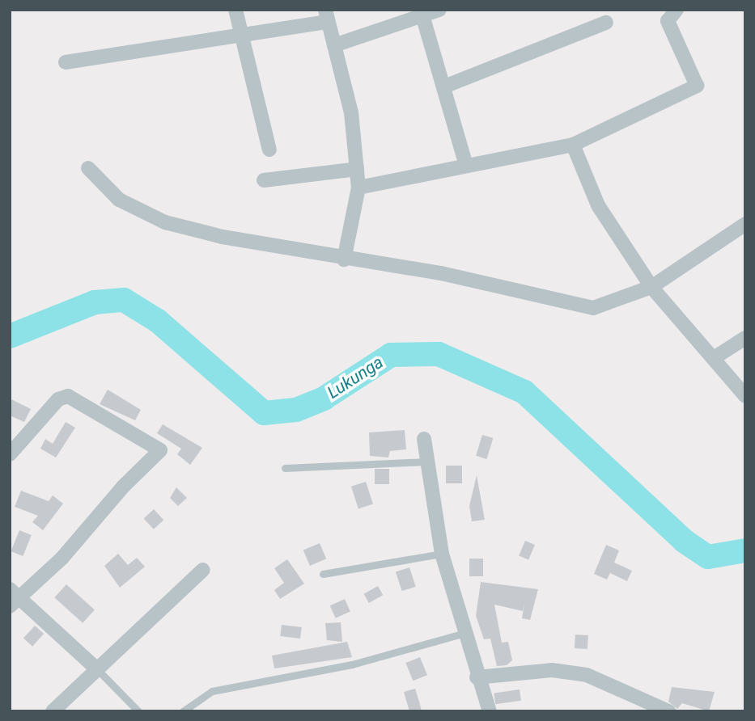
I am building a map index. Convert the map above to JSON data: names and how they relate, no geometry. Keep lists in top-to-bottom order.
{
  "water": ["Lukunga"]
}
